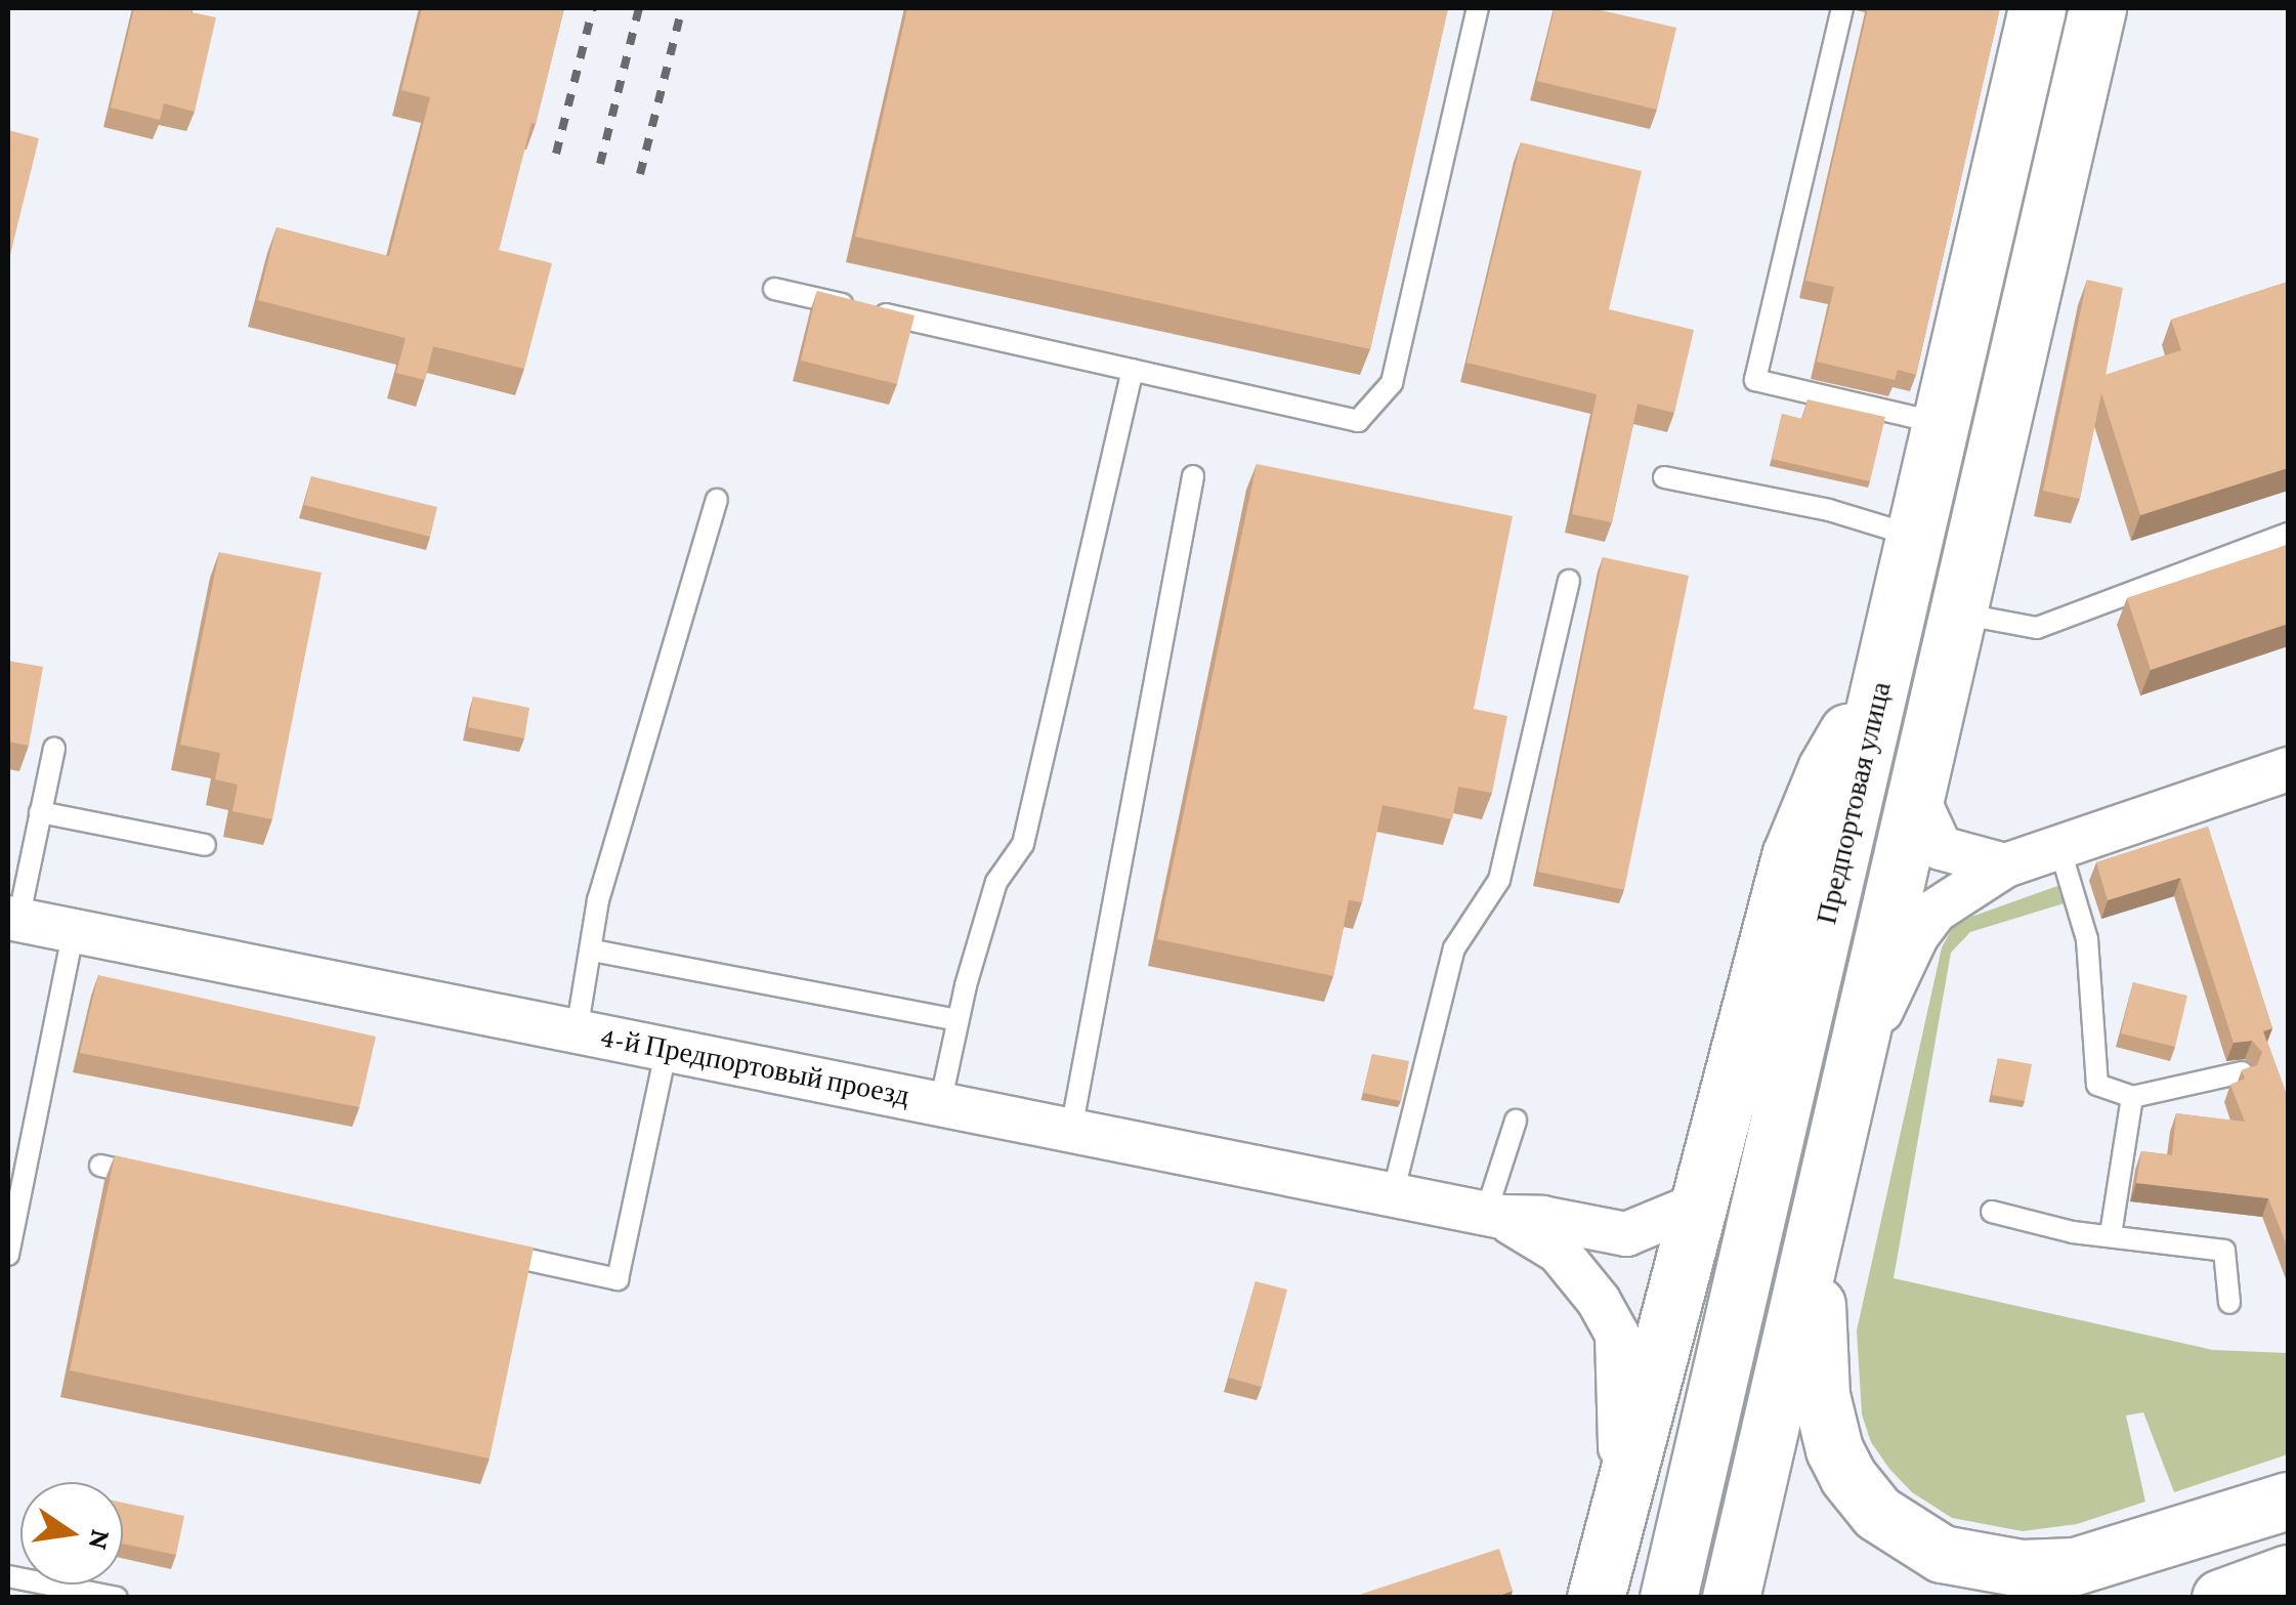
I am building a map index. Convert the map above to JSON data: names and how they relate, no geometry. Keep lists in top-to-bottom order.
{
  "streets": {
    "main road": ["Предпортовая улица"],
    "street": ["4-й Предпортовый проезд"]
  },
  "north": "right"
}
